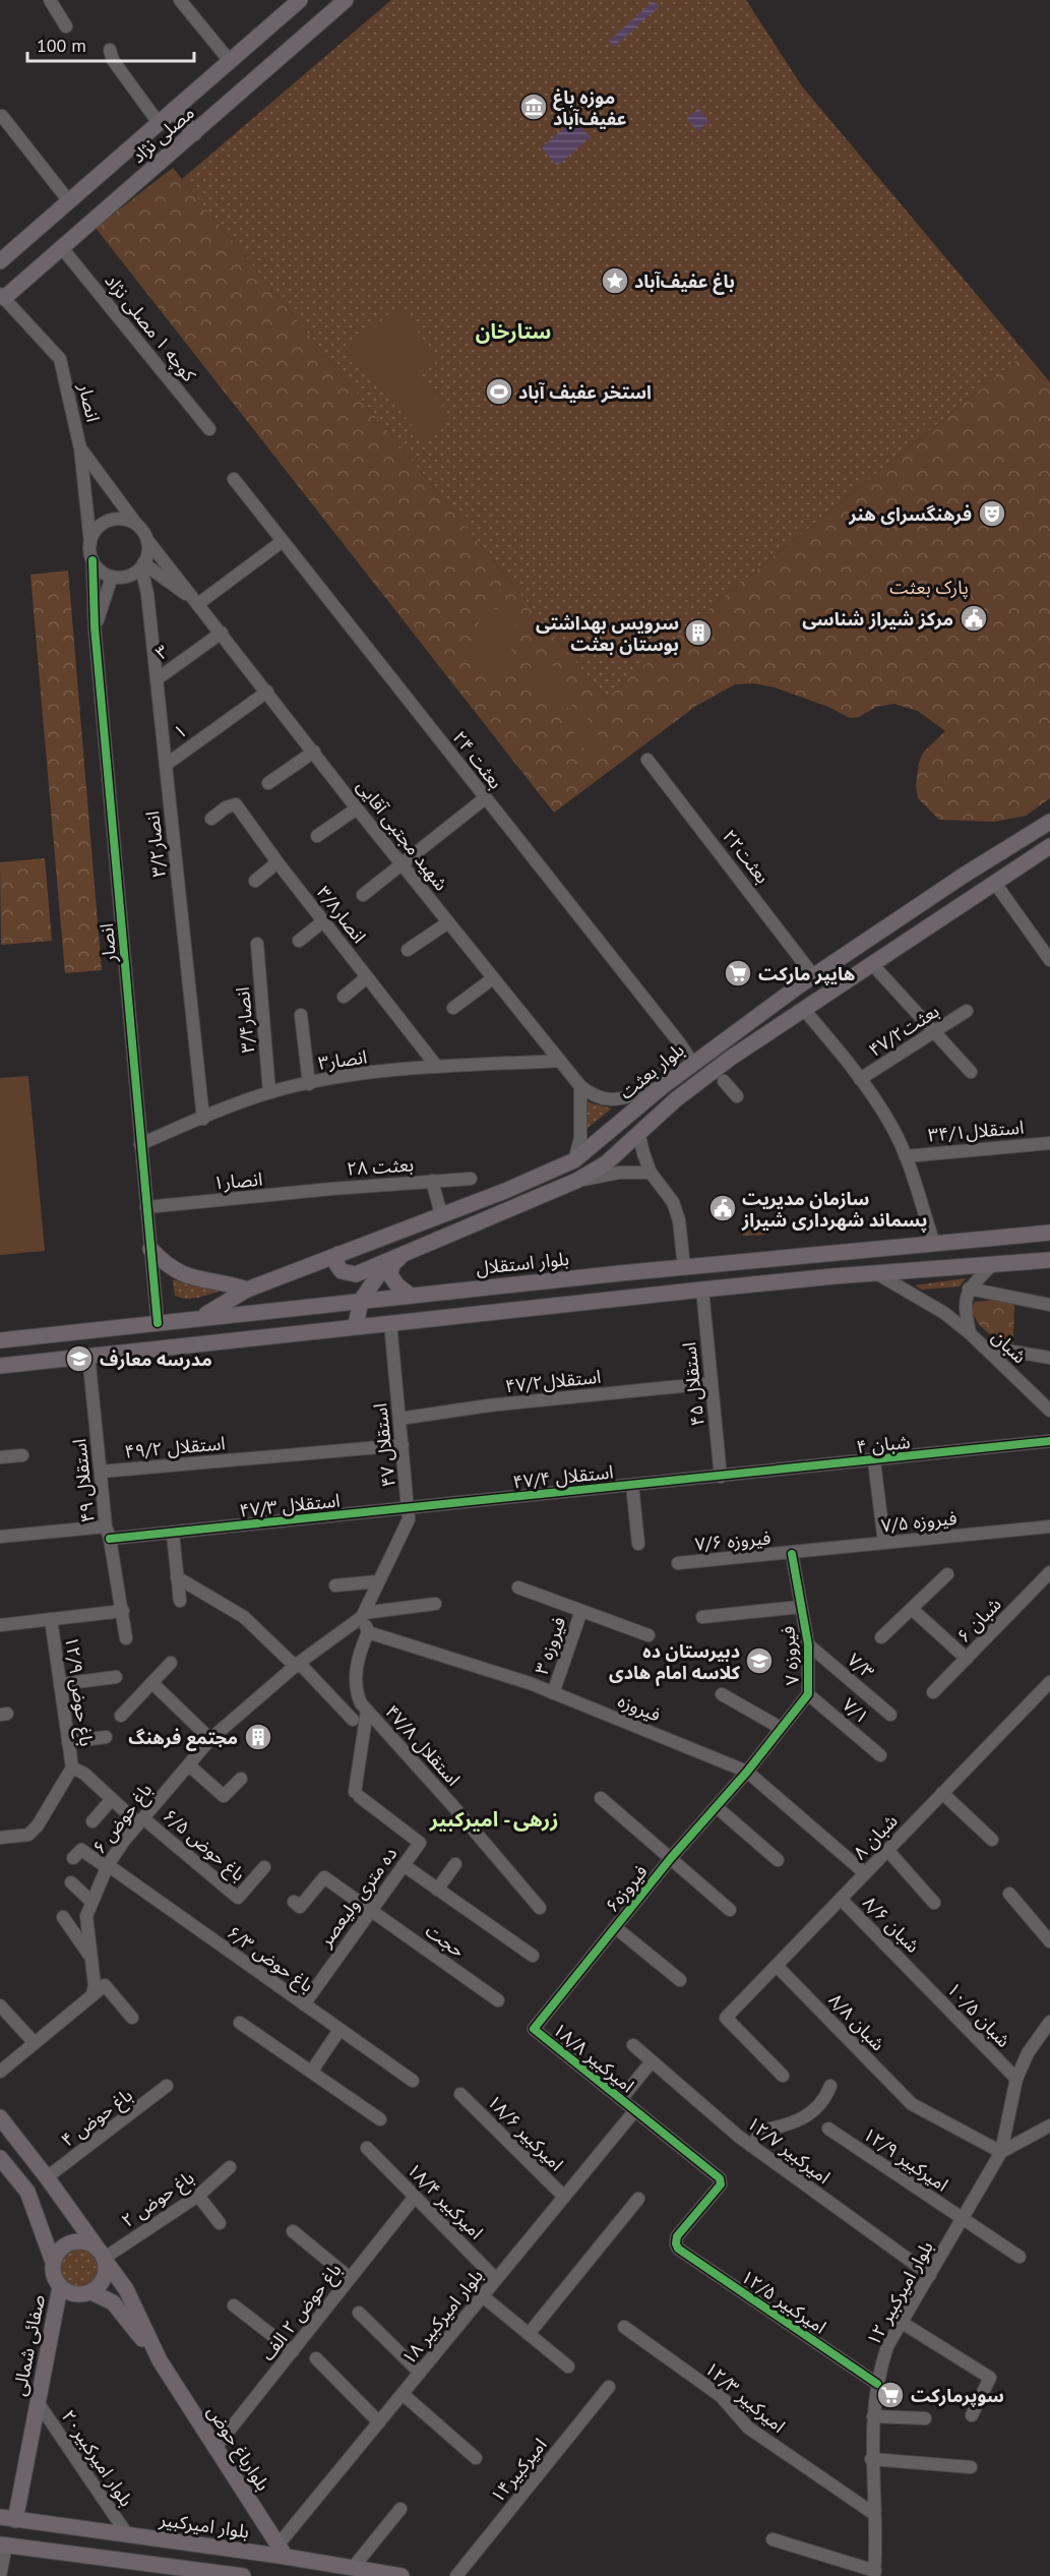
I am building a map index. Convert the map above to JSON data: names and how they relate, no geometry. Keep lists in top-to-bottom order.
{
  "streets": {
    "main road": [
      "مصلی نژاد",
      "بلوار بعثت",
      "بلوار استقلال",
      "صفائی شمالی",
      "بلوارباغ حوض",
      "بلوار امیرکبیر"
    ],
    "street": [
      "کوچه ۱ مصلی نژاد",
      "انصار",
      "۳",
      "۱",
      "بعثت ۲۴",
      "شهید مجتبی آقایی",
      "انصار۳/۲",
      "بعثت۲۲",
      "انصار۳/۸",
      "انصار۳/۴",
      "بعثت۴۷/۲",
      "انصار۳",
      "استقلال۳۴/۱",
      "بعثت ۲۸",
      "انصار۱",
      "شبان",
      "استقلال۴۷/۲",
      "۴۵ استقلال",
      "۴ شبان",
      "۴۷ استقلال",
      "۴۹/۲ استقلال",
      "۴۷/۴ استقلال",
      "۴۹ استقلال",
      "۴۷/۳ استقلال",
      "۷/۵ فیروزه",
      "۷/۶ فیروزه",
      "۶ شبان",
      "۳ فیروزه",
      "۷ فیروزه",
      "۷/۳",
      "۱۲/۹ باغ حوض",
      "فیروزه",
      "۷/۱",
      "۴۷/۸ استقلال",
      "۶ باغ حوض",
      "۸ شبان",
      "۶/۵ باغ حوض",
      "فیروزه۶",
      "ده متری ولیعصر",
      "۸/۶ شبان",
      "حجت",
      "۶/۳ باغ حوض",
      "۱۰/۵ شبان",
      "۸/۸ شبان",
      "۱۸/۸ امیرکبیر",
      "۴ باغ حوض",
      "۱۸/۶ امیرکبیر",
      "۱۲/۷ امیرکبیر",
      "۱۲/۹ امیرکبیر",
      "۲ باغ حوض",
      "۱۸/۴ امیرکبیر",
      "۱۲ بلوار امیرکبیر",
      "۱۲/۵ امیرکبیر",
      "باغ حوض ۲ الف",
      "۱۸ بلوار امیرکبیر",
      "۱۲/۳ امیرکبیر",
      "بلوار امیرکبیر۲۰",
      "امیرکبیر۱۴"
    ]
  },
  "crossings": [
    ["مصلی نژاد", "کوچه ۱ مصلی نژاد"],
    ["مصلی نژاد", "انصار"],
    ["انصار", "شهید مجتبی آقایی"],
    ["انصار", "انصار۳/۲"],
    ["انصار", "انصار۳"],
    ["انصار", "انصار۱"],
    ["انصار", "بلوار استقلال"],
    ["۳", "شهید مجتبی آقایی"],
    ["۳", "انصار۳/۲"],
    ["۱", "شهید مجتبی آقایی"],
    ["۱", "انصار۳/۲"],
    ["بعثت ۲۴", "بلوار بعثت"],
    ["شهید مجتبی آقایی", "انصار۳/۲"],
    ["شهید مجتبی آقایی", "انصار۳"],
    ["انصار۳/۲", "انصار۳"],
    ["بعثت۲۲", "بلوار بعثت"],
    ["انصار۳/۸", "انصار۳"],
    ["انصار۳/۴", "انصار۳"],
    ["بلوار بعثت", "بعثت ۲۸"],
    ["بلوار بعثت", "بلوار استقلال"],
    ["بعثت ۲۸", "انصار۱"],
    ["استقلال۴۷/۲", "۴۵ استقلال"],
    ["استقلال۴۷/۲", "۴۷ استقلال"],
    ["۴۵ استقلال", "۴ شبان"],
    ["۴۵ استقلال", "۴۷/۴ استقلال"],
    ["۴ شبان", "۴۷/۴ استقلال"],
    ["۴۷ استقلال", "۴۹/۲ استقلال"],
    ["۴۷ استقلال", "۴۷/۴ استقلال"],
    ["۴۷ استقلال", "۴۷/۳ استقلال"],
    ["۴۷ استقلال", "۶ باغ حوض"],
    ["۴۹/۲ استقلال", "۴۹ استقلال"],
    ["۴۷/۴ استقلال", "۴۷/۳ استقلال"],
    ["۴۹ استقلال", "۴۷/۳ استقلال"],
    ["۷/۵ فیروزه", "۷/۶ فیروزه"],
    ["۷/۵ فیروزه", "۷ فیروزه"],
    ["۷/۶ فیروزه", "۷ فیروزه"],
    ["۳ فیروزه", "فیروزه"],
    ["۷ فیروزه", "۷/۳"],
    ["۷ فیروزه", "فیروزه"],
    ["۷ فیروزه", "۷/۱"],
    ["۷ فیروزه", "فیروزه۶"],
    ["فیروزه", "۴۷/۸ استقلال"],
    ["فیروزه", "۸ شبان"],
    ["فیروزه", "فیروزه۶"],
    ["۴۷/۸ استقلال", "ده متری ولیعصر"],
    ["۶ باغ حوض", "۶/۵ باغ حوض"],
    ["۶ باغ حوض", "۶/۳ باغ حوض"],
    ["۸ شبان", "۸/۶ شبان"],
    ["۸ شبان", "۸/۸ شبان"],
    ["فیروزه۶", "۱۸/۸ امیرکبیر"],
    ["ده متری ولیعصر", "حجت"],
    ["ده متری ولیعصر", "۶/۳ باغ حوض"],
    ["۸/۶ شبان", "۱۰/۵ شبان"],
    ["۸/۸ شبان", "۱۲ بلوار امیرکبیر"],
    ["۱۸/۸ امیرکبیر", "۱۲/۵ امیرکبیر"],
    ["۱۸/۸ امیرکبیر", "۱۸ بلوار امیرکبیر"],
    ["۴ باغ حوض", "بلوارباغ حوض"],
    ["۱۸/۶ امیرکبیر", "۱۸ بلوار امیرکبیر"],
    ["۱۲/۷ امیرکبیر", "۱۲ بلوار امیرکبیر"],
    ["۱۲/۹ امیرکبیر", "۱۲ بلوار امیرکبیر"],
    ["۲ باغ حوض", "صفائی شمالی"],
    ["۲ باغ حوض", "بلوارباغ حوض"],
    ["۱۸/۴ امیرکبیر", "باغ حوض ۲ الف"],
    ["۱۸/۴ امیرکبیر", "۱۸ بلوار امیرکبیر"],
    ["۱۲ بلوار امیرکبیر", "۱۲/۵ امیرکبیر"],
    ["۱۲ بلوار امیرکبیر", "۱۲/۳ امیرکبیر"],
    ["باغ حوض ۲ الف", "بلوارباغ حوض"],
    ["۱۸ بلوار امیرکبیر", "بلوارباغ حوض"],
    ["۱۸ بلوار امیرکبیر", "بلوار امیرکبیر"],
    ["صفائی شمالی", "بلوارباغ حوض"],
    ["صفائی شمالی", "بلوار امیرکبیر۲۰"],
    ["صفائی شمالی", "بلوار امیرکبیر"],
    ["بلوارباغ حوض", "بلوار امیرکبیر"],
    ["بلوار امیرکبیر۲۰", "بلوار امیرکبیر"]
  ],
  "districts": ["ستارخان", "زرهی - امیرکبیر"],
  "parks": ["پارک بعثت"],
  "places": {
    "museum": ["موزه باغ عفیف‌آباد"],
    "place": ["باغ عفیف‌آباد"],
    "sports": ["استخر عفیف آباد"],
    "theatre": ["فرهنگسرای هنر"],
    "public building": ["مرکز شیراز شناسی", "سازمان مدیریت پسماند شهرداری شیراز"],
    "building": ["سرویس بهداشتی بوستان بعثت", "مجتمع فرهنگ"],
    "supermarket": ["هایپر مارکت", "سوپرمارکت"],
    "school or university": ["مدرسه معارف", "دبیرستان ده کلاسه امام هادی"]
  },
  "scale_bar": "100 m"
}
